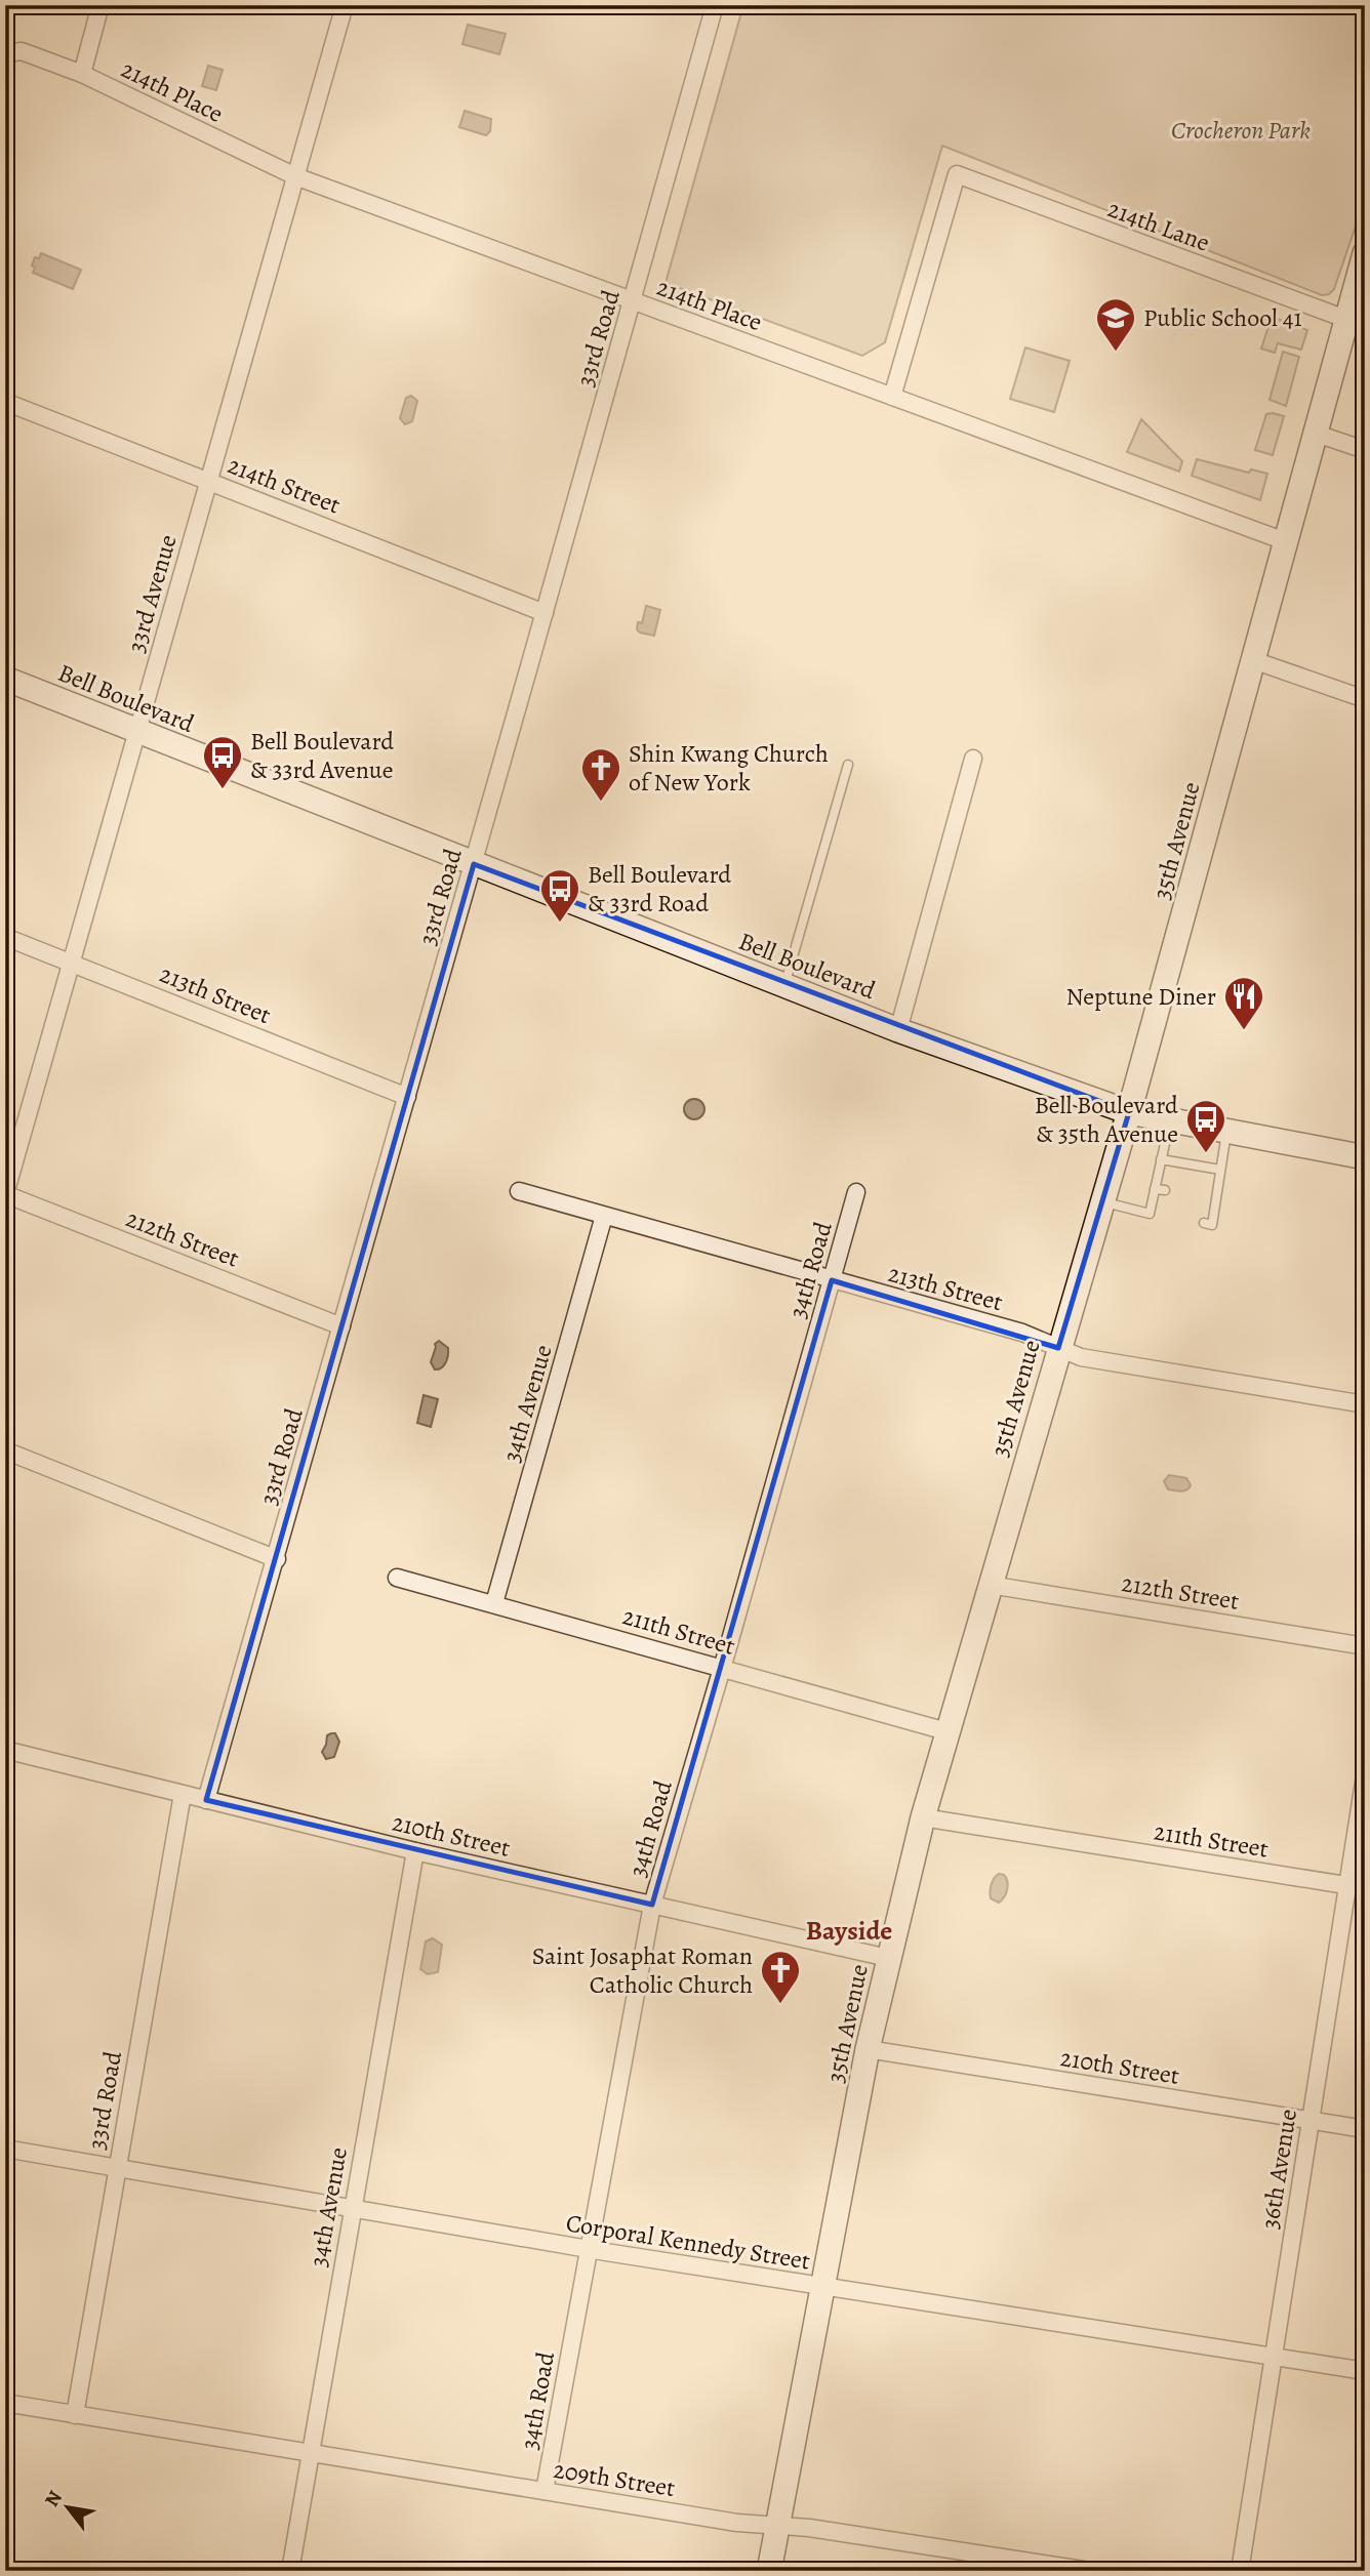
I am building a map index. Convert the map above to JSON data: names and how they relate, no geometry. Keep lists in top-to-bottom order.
{
  "streets": {
    "street": [
      "214th Place",
      "214th Lane",
      "33rd Road",
      "214th Street",
      "33rd Avenue",
      "Bell Boulevard",
      "35th Avenue",
      "213th Street",
      "212th Street",
      "34th Road",
      "34th Avenue",
      "211th Street",
      "210th Street",
      "36th Avenue",
      "Corporal Kennedy Street",
      "209th Street"
    ]
  },
  "crossings": [
    ["214th Place", "214th Lane"],
    ["214th Place", "33rd Road"],
    ["214th Place", "33rd Avenue"],
    ["214th Place", "35th Avenue"],
    ["214th Lane", "35th Avenue"],
    ["33rd Road", "214th Street"],
    ["33rd Road", "Bell Boulevard"],
    ["33rd Road", "213th Street"],
    ["33rd Road", "212th Street"],
    ["33rd Road", "210th Street"],
    ["33rd Road", "Corporal Kennedy Street"],
    ["33rd Road", "209th Street"],
    ["214th Street", "33rd Avenue"],
    ["33rd Avenue", "Bell Boulevard"],
    ["33rd Avenue", "213th Street"],
    ["33rd Avenue", "212th Street"],
    ["Bell Boulevard", "35th Avenue"],
    ["35th Avenue", "213th Street"],
    ["35th Avenue", "212th Street"],
    ["35th Avenue", "211th Street"],
    ["35th Avenue", "210th Street"],
    ["35th Avenue", "Corporal Kennedy Street"],
    ["35th Avenue", "209th Street"],
    ["213th Street", "34th Road"],
    ["213th Street", "34th Avenue"],
    ["34th Road", "211th Street"],
    ["34th Road", "210th Street"],
    ["34th Road", "Corporal Kennedy Street"],
    ["34th Road", "209th Street"],
    ["34th Avenue", "211th Street"],
    ["34th Avenue", "210th Street"],
    ["34th Avenue", "Corporal Kennedy Street"],
    ["34th Avenue", "209th Street"],
    ["211th Street", "36th Avenue"],
    ["210th Street", "36th Avenue"],
    ["36th Avenue", "Corporal Kennedy Street"]
  ],
  "districts": ["Bayside"],
  "parks": ["Crocheron Park"],
  "places": {
    "school or university": ["Public School 41"],
    "bus stop": ["Bell Boulevard & 33rd Avenue", "Bell Boulevard & 33rd Road", "Bell Boulevard & 35th Avenue"],
    "church": ["Shin Kwang Church of New York", "Saint Josaphat Roman Catholic Church"],
    "restaurant": ["Neptune Diner"]
  },
  "north": "top left"
}
